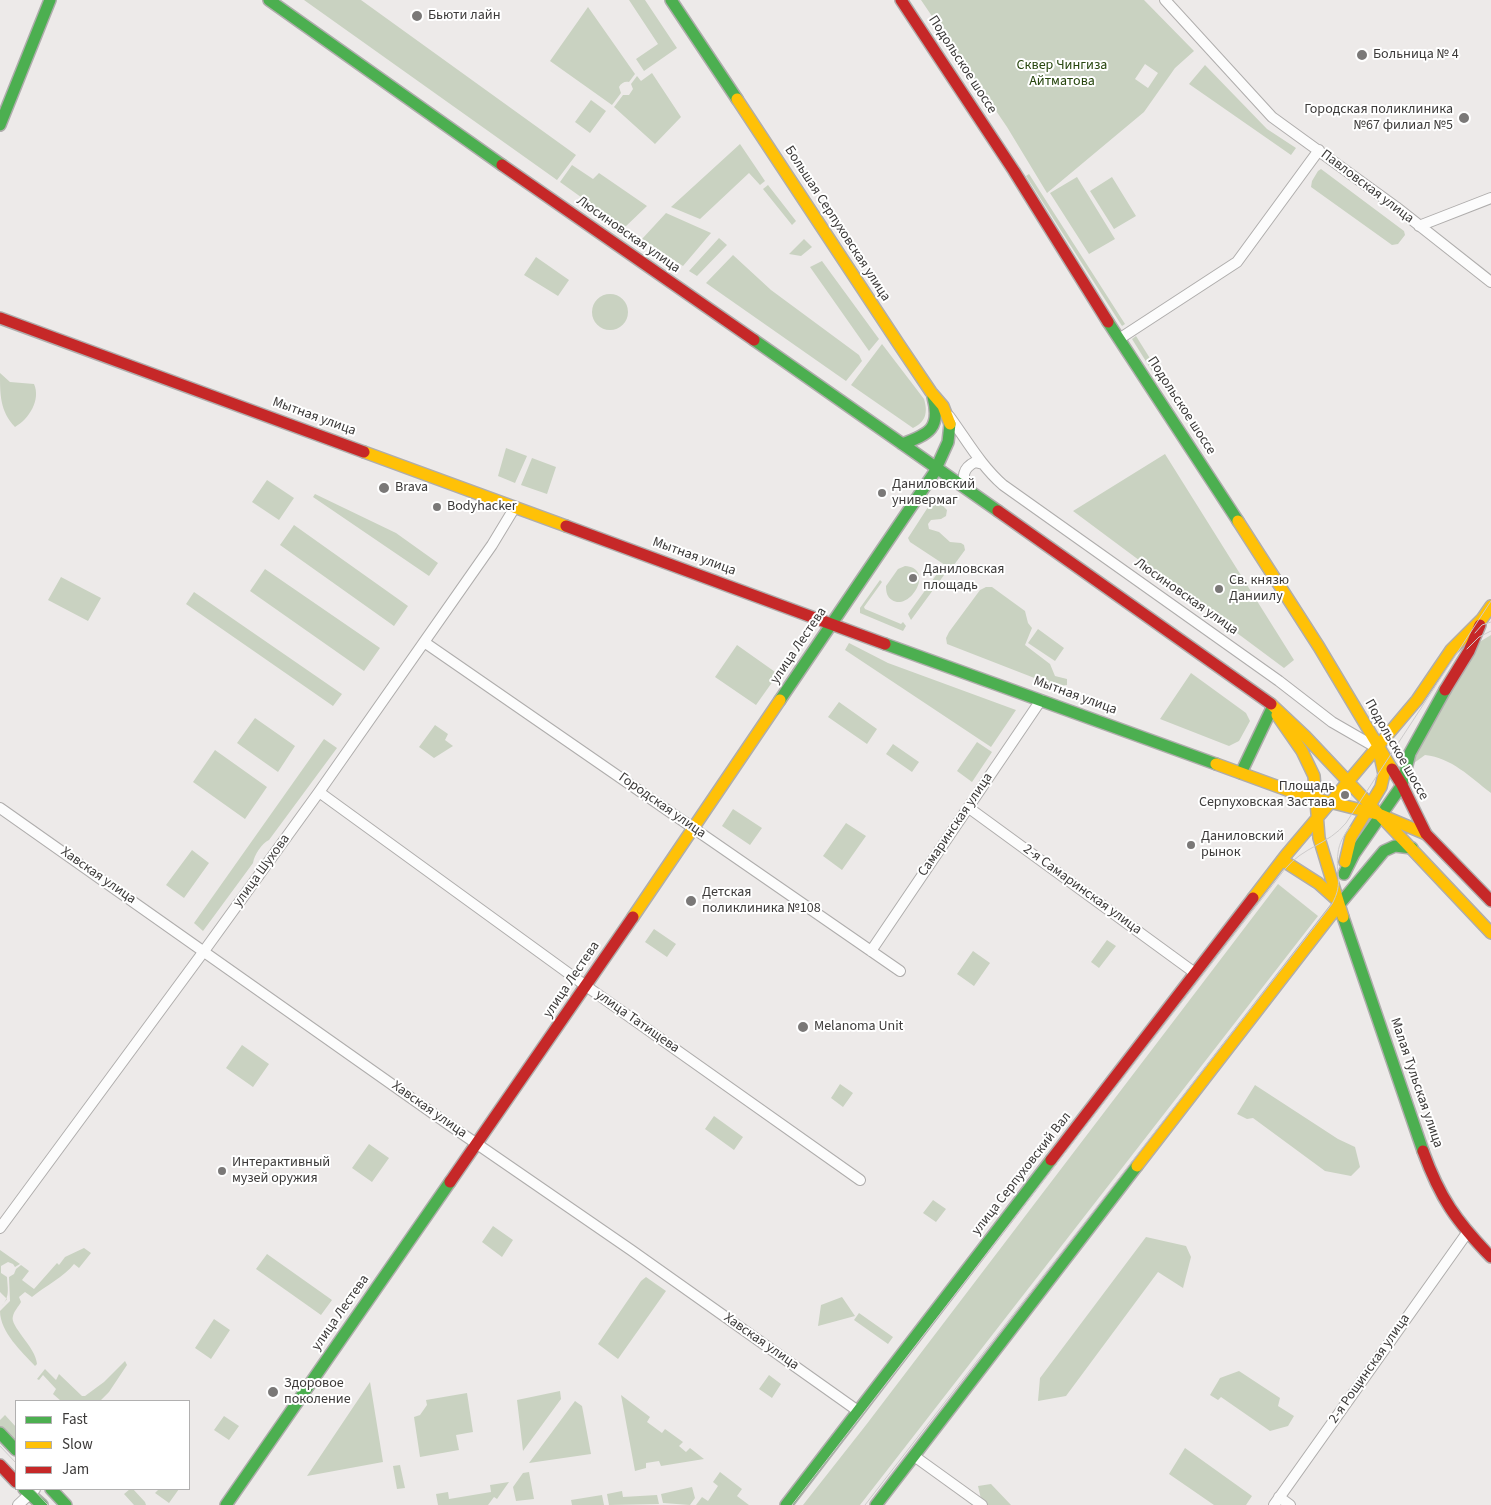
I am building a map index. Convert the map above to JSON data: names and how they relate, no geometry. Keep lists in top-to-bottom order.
{
  "streets": {
    "main road": [
      "Подольское шоссе",
      "Большая Серпуховская улица",
      "Люсиновская улица",
      "Мытная улица",
      "улица Лестева",
      "Малая Тульская улица",
      "улица Серпуховский Вал"
    ],
    "street": [
      "Павловская улица",
      "Городская улица",
      "Самаринская улица",
      "улица Шухова",
      "Хавская улица",
      "2-я Самаринская улица",
      "улица Татищева",
      "2-я Рощинская улица"
    ]
  },
  "crossings": [
    ["Подольское шоссе", "Люсиновская улица"],
    ["Большая Серпуховская улица", "Люсиновская улица"],
    ["Люсиновская улица", "улица Лестева"],
    ["Мытная улица", "улица Лестева"],
    ["Мытная улица", "Самаринская улица"],
    ["Мытная улица", "улица Шухова"],
    ["улица Лестева", "Городская улица"],
    ["улица Лестева", "Хавская улица"],
    ["улица Лестева", "улица Татищева"],
    ["Городская улица", "Самаринская улица"],
    ["Городская улица", "улица Шухова"],
    ["Самаринская улица", "2-я Самаринская улица"],
    ["улица Шухова", "Хавская улица"],
    ["улица Шухова", "улица Татищева"],
    ["Хавская улица", "улица Серпуховский Вал"],
    ["2-я Самаринская улица", "улица Серпуховский Вал"],
    ["Малая Тульская улица", "2-я Рощинская улица"]
  ],
  "parks": ["Сквер Чингиза Айтматова"],
  "places": [
    "Бьюти лайн",
    "Больница № 4",
    "Городская поликлиника №67 филиал №5",
    "Brava",
    "Даниловский универмаг",
    "Bodyhacker",
    "Даниловская площадь",
    "Св. князю Даниилу",
    "Площадь Серпуховская Застава",
    "Даниловский рынок",
    "Детская поликлиника №108",
    "Melanoma Unit",
    "Интерактивный музей оружия",
    "Здоровое поколение"
  ],
  "legend": ["Fast", "Slow", "Jam"]
}
